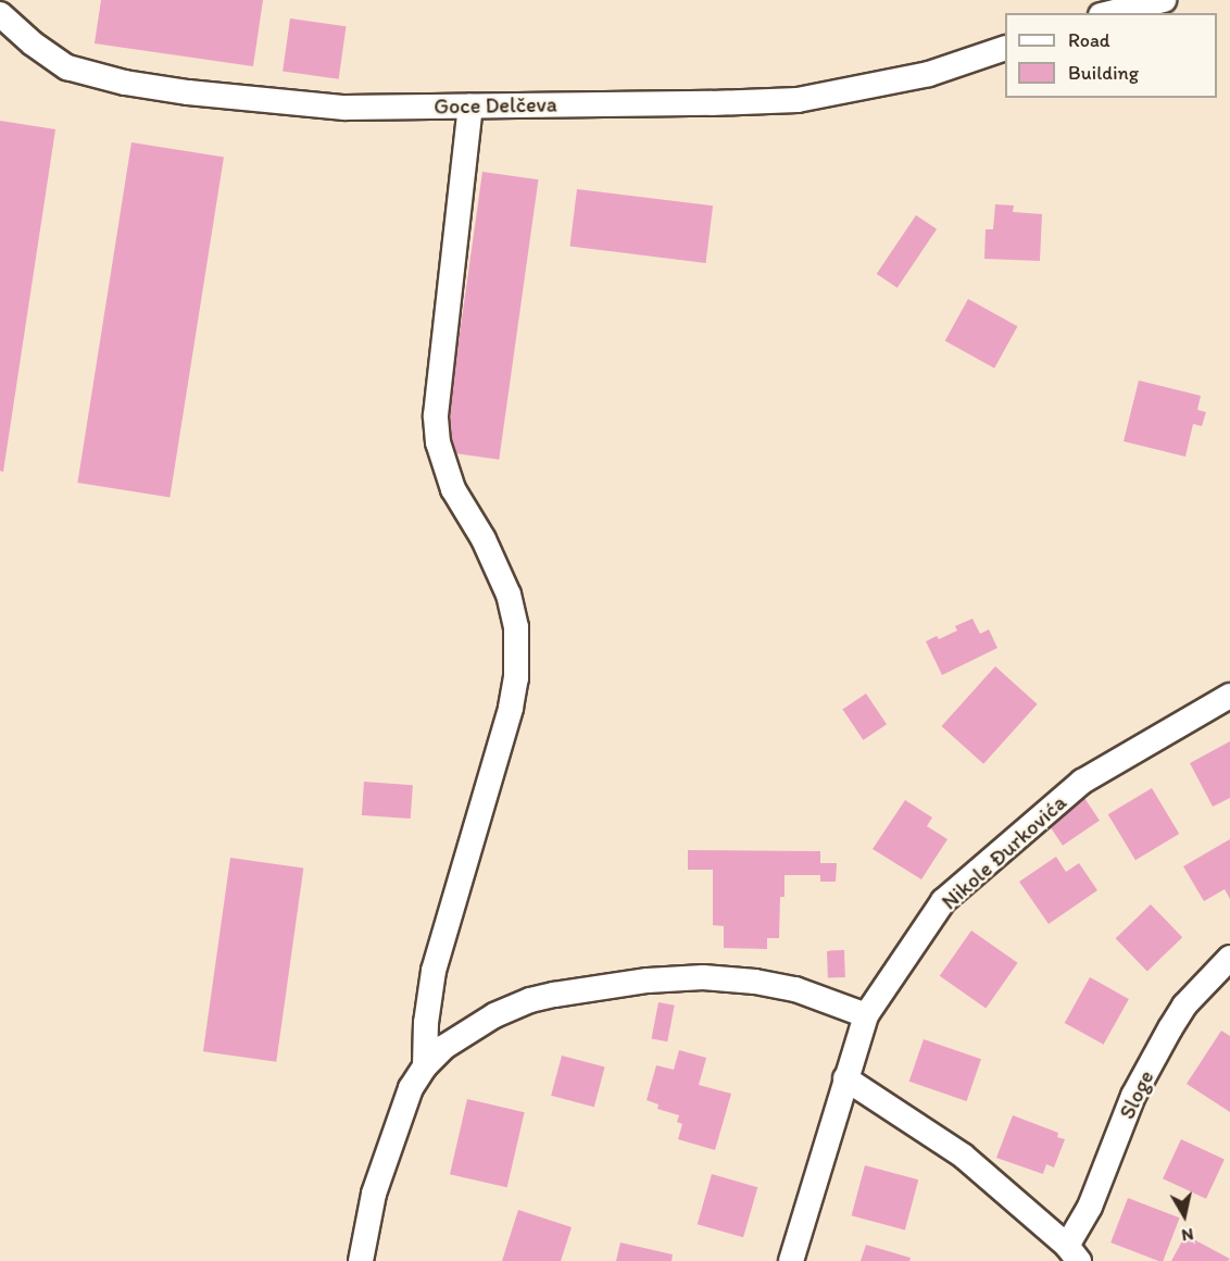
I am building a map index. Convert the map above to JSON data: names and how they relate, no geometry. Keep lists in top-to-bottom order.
{
  "streets": {
    "street": ["Goce Delčeva", "Nikole Đurkovića", "Sloge"]
  },
  "legend": ["Road", "Building"],
  "north": "bottom"
}
